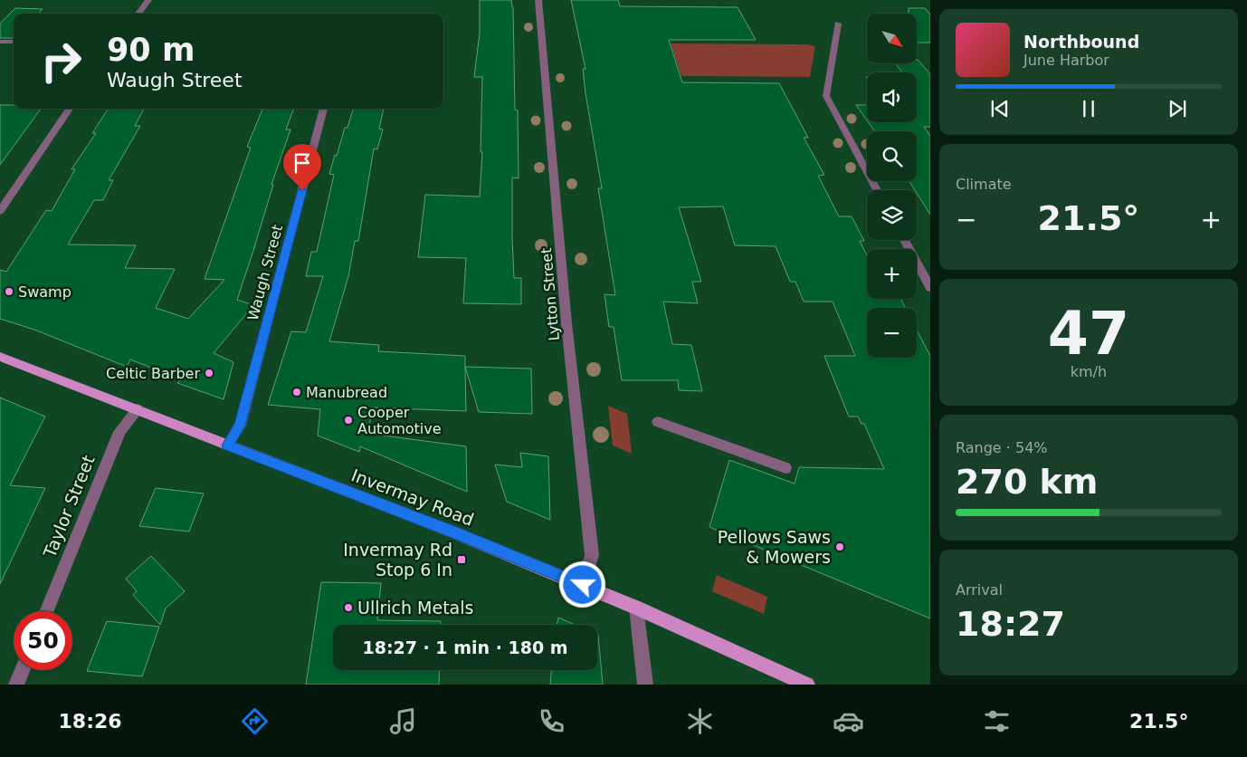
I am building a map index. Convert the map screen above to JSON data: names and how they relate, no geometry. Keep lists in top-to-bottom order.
{
  "streets": {
    "main road": ["Invermay Road"],
    "street": ["Waugh Street", "Lytton Street", "Taylor Street"]
  },
  "crossings": [
    ["Waugh Street", "Invermay Road"],
    ["Lytton Street", "Invermay Road"],
    ["Invermay Road", "Taylor Street"]
  ],
  "places": {
    "other": [
      "Swamp",
      "Celtic Barber",
      "Manubread",
      "Cooper Automotive",
      "Pellows Saws & Mowers",
      "Ullrich Metals"
    ],
    "transit": ["Invermay Rd Stop 6 In"]
  },
  "north": "bottom right",
  "page": {
    "map_buttons": ["+", "−"],
    "turn": ["90 m", "Waugh Street"],
    "song": ["Northbound", "June Harbor"],
    "tile": [
      "Climate",
      ["47", "km/h"],
      ["Range · 54%", "270 km"],
      ["Arrival", "18:27"]
    ],
    "heat": ["−", "21.5°", "+"],
    "limit": "50",
    "trip": "18:27 · 1 min · 180 m",
    "tabs": ["18:26", "21.5°"]
  }
}
